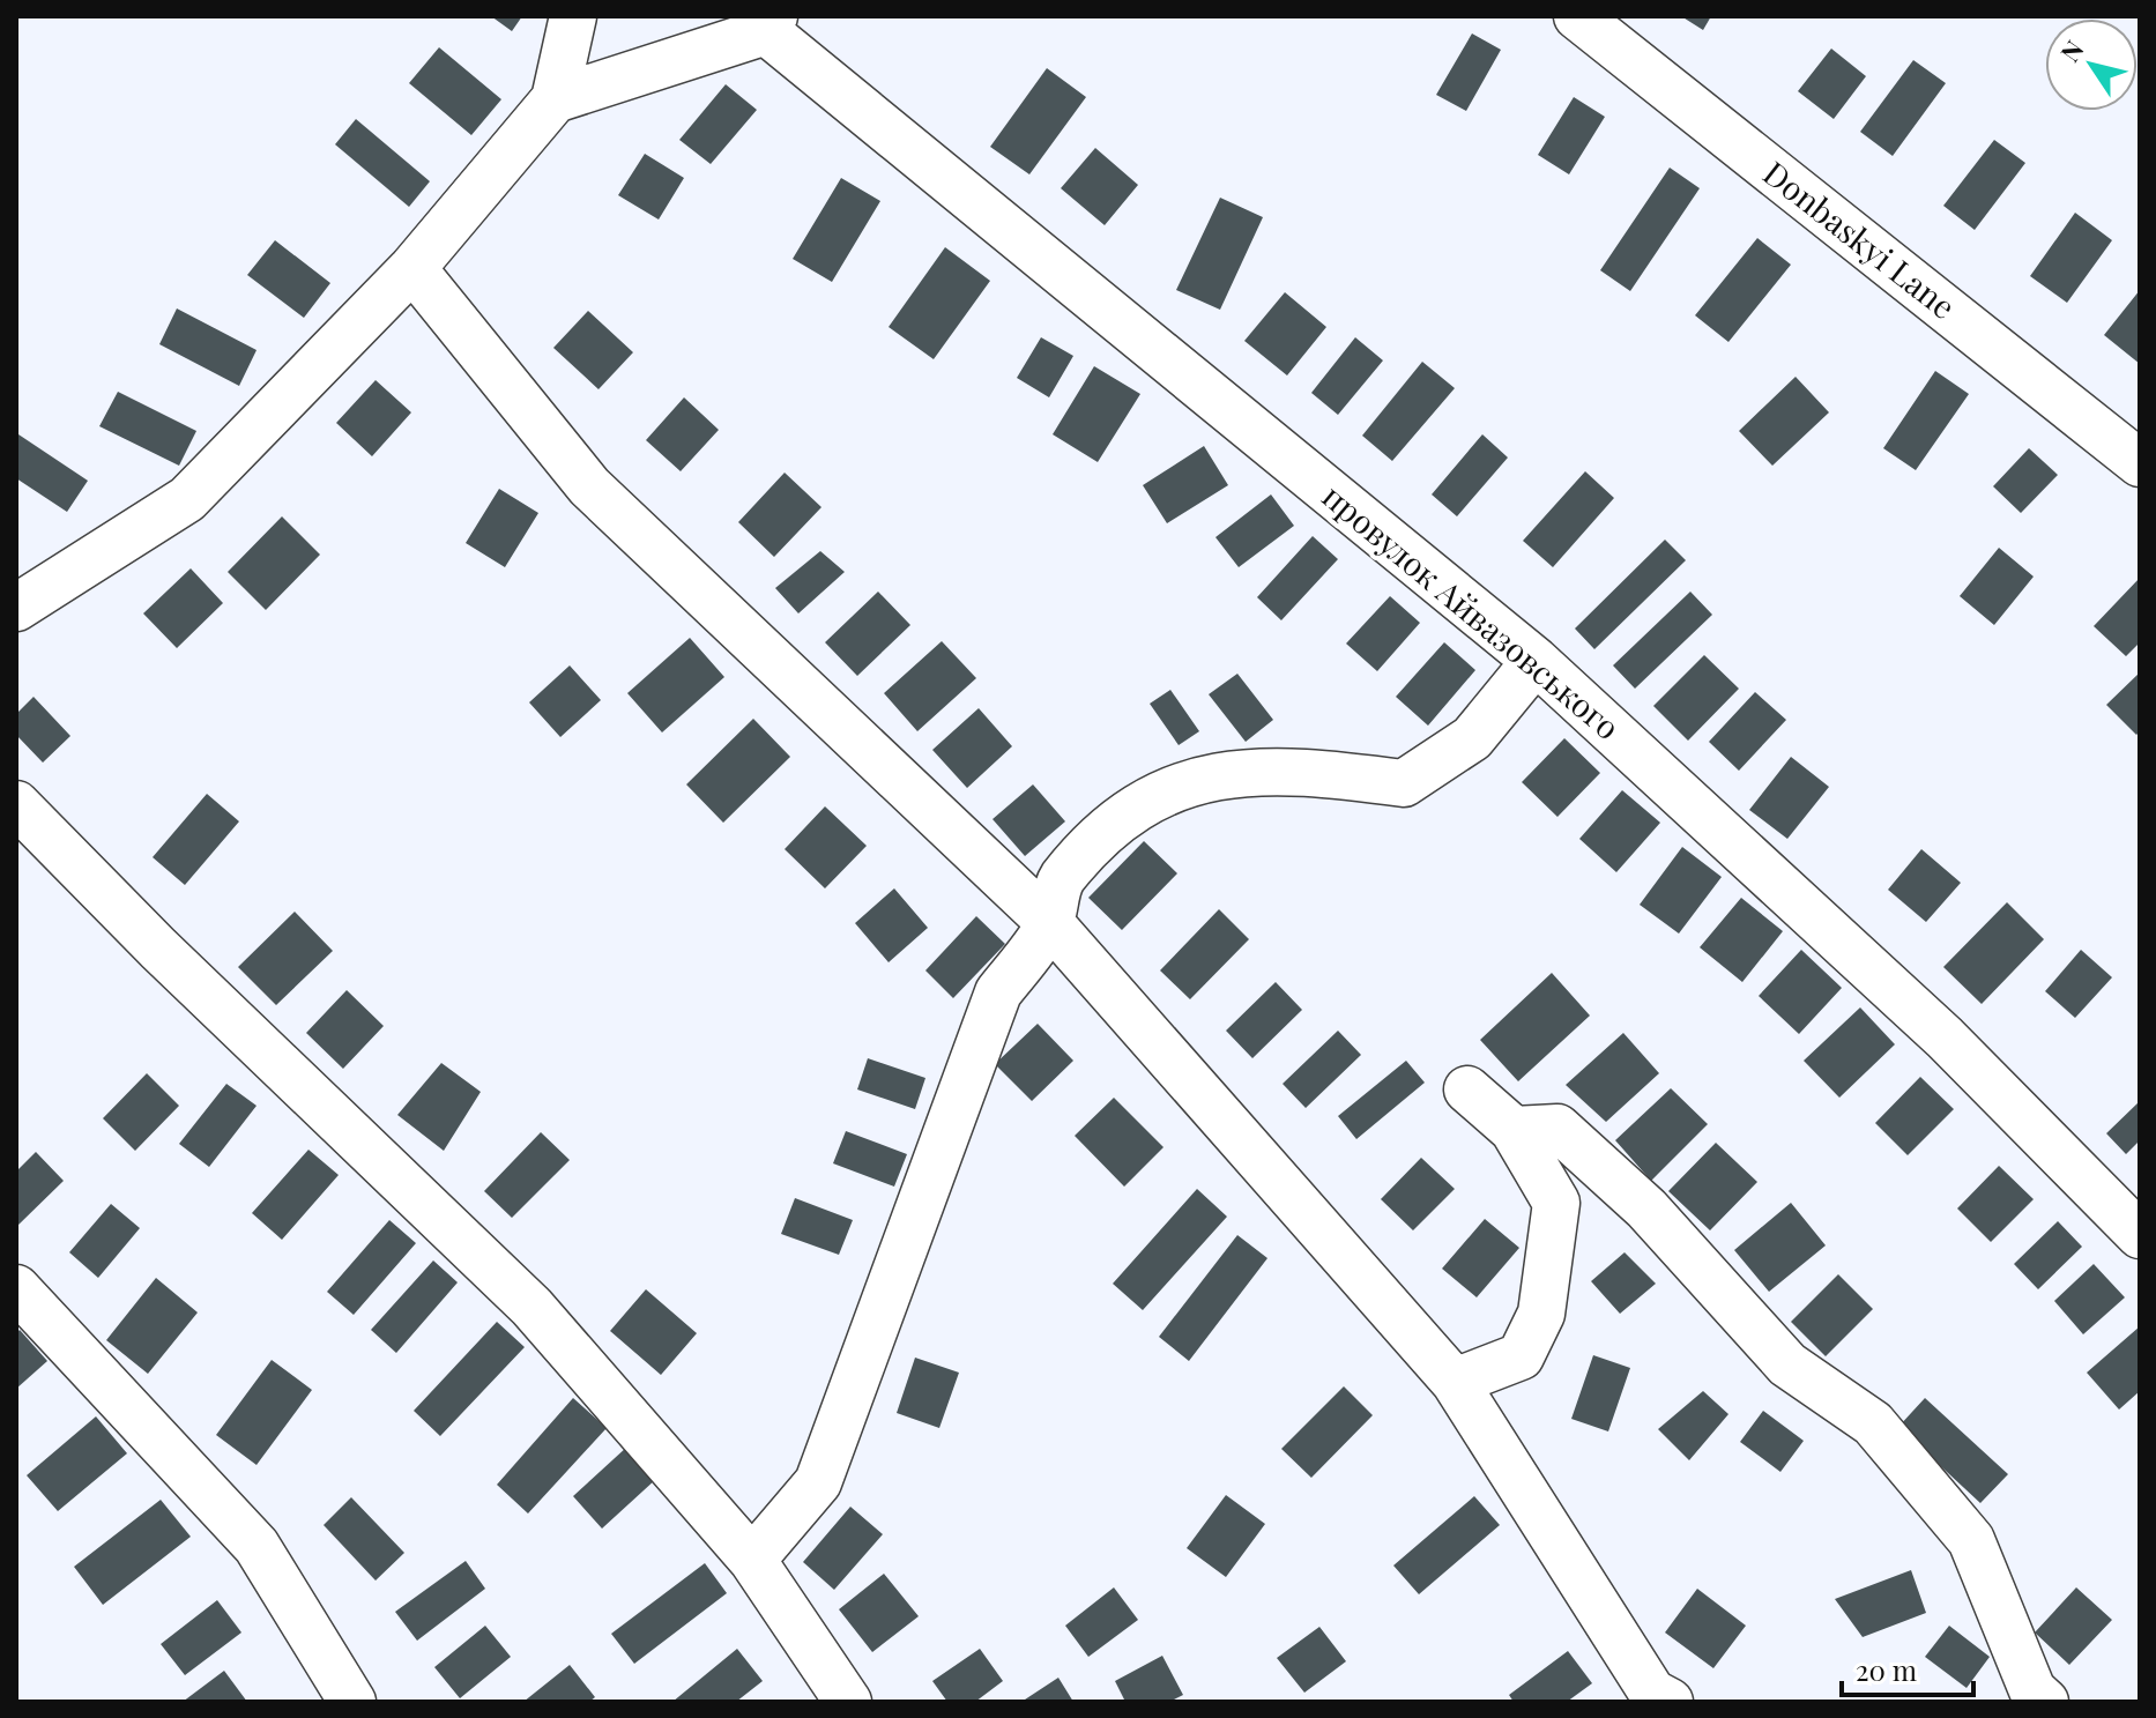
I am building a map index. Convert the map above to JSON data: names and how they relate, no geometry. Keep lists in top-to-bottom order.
{
  "streets": {
    "street": ["Donbaskyi Lane", "провулок Айвазовського"]
  },
  "scale_bar": "20 m",
  "north": "top left"
}
